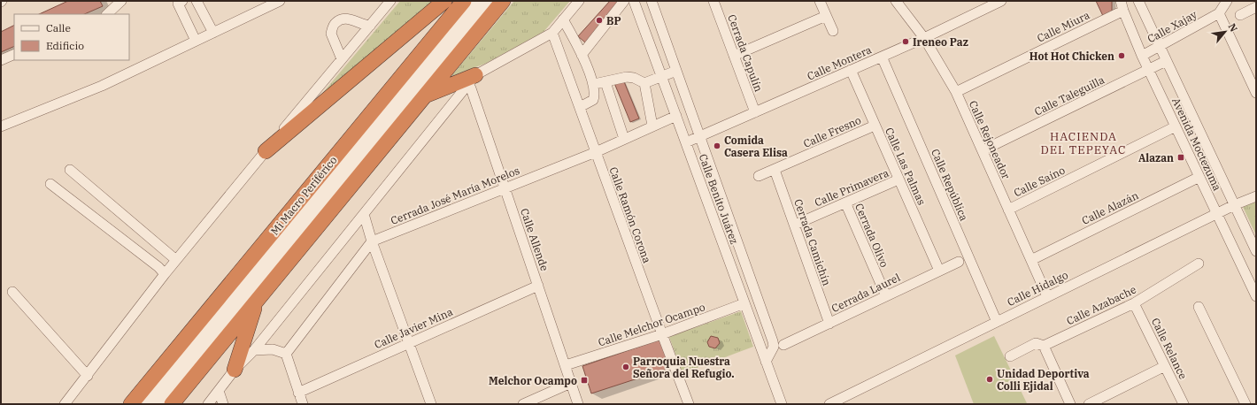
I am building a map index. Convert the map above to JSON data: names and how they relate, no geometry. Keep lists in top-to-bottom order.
{
  "streets": {
    "street": [
      "Calle Miura",
      "Calle Xajay",
      "Cerrada Capulín",
      "Calle Montera",
      "Calle Taleguilla",
      "Calle Fresno",
      "Calle Rejoneador",
      "Avenida Moctezuma",
      "Calle Las Palmas",
      "Calle Saíno",
      "Calle República",
      "Calle Primavera",
      "Mi Macro Periférico",
      "Cerrada José María Morelos",
      "Calle Benito Juárez",
      "Calle Alazán",
      "Calle Ramón Corona",
      "Cerrada Olivo",
      "Calle Allende",
      "Cerrada Camichín",
      "Calle Hidalgo",
      "Cerrada Laurel",
      "Calle Azabache",
      "Calle Melchor Ocampo",
      "Calle Javier Mina",
      "Calle Relance"
    ]
  },
  "crossings": [
    ["Calle Miura", "Calle Rejoneador"],
    ["Calle Miura", "Avenida Moctezuma"],
    ["Calle Xajay", "Avenida Moctezuma"],
    ["Cerrada Capulín", "Calle Montera"],
    ["Calle Montera", "Calle Rejoneador"],
    ["Calle Montera", "Calle Las Palmas"],
    ["Calle Montera", "Calle República"],
    ["Calle Montera", "Calle Benito Juárez"],
    ["Calle Taleguilla", "Calle Rejoneador"],
    ["Calle Taleguilla", "Avenida Moctezuma"],
    ["Calle Fresno", "Calle Las Palmas"],
    ["Calle Fresno", "Cerrada Camichín"],
    ["Calle Rejoneador", "Calle Saíno"],
    ["Calle Rejoneador", "Calle Alazán"],
    ["Calle Rejoneador", "Calle Hidalgo"],
    ["Avenida Moctezuma", "Calle Saíno"],
    ["Avenida Moctezuma", "Calle Alazán"],
    ["Avenida Moctezuma", "Calle Hidalgo"],
    ["Calle Las Palmas", "Calle Primavera"],
    ["Calle Las Palmas", "Cerrada Laurel"],
    ["Calle República", "Calle Hidalgo"],
    ["Calle Primavera", "Cerrada Olivo"],
    ["Calle Primavera", "Cerrada Camichín"],
    ["Cerrada José María Morelos", "Calle Benito Juárez"],
    ["Cerrada José María Morelos", "Calle Ramón Corona"],
    ["Cerrada José María Morelos", "Calle Allende"],
    ["Calle Benito Juárez", "Calle Melchor Ocampo"],
    ["Calle Ramón Corona", "Calle Melchor Ocampo"],
    ["Cerrada Olivo", "Cerrada Laurel"],
    ["Calle Allende", "Calle Melchor Ocampo"],
    ["Calle Allende", "Calle Javier Mina"],
    ["Cerrada Camichín", "Cerrada Laurel"],
    ["Calle Azabache", "Calle Relance"]
  ],
  "districts": ["HACIENDA DEL TEPEYAC"],
  "places": {
    "other": [
      "BP",
      "Ireneo Paz",
      "Hot Hot Chicken",
      "Comida Casera Elisa",
      "Parroquia Nuestra Señora del Refugio.",
      "Unidad Deportiva Colli Ejidal"
    ],
    "transit": ["Alazan", "Melchor Ocampo"]
  },
  "legend": ["Calle", "Edificio"],
  "north": "top right"
}
